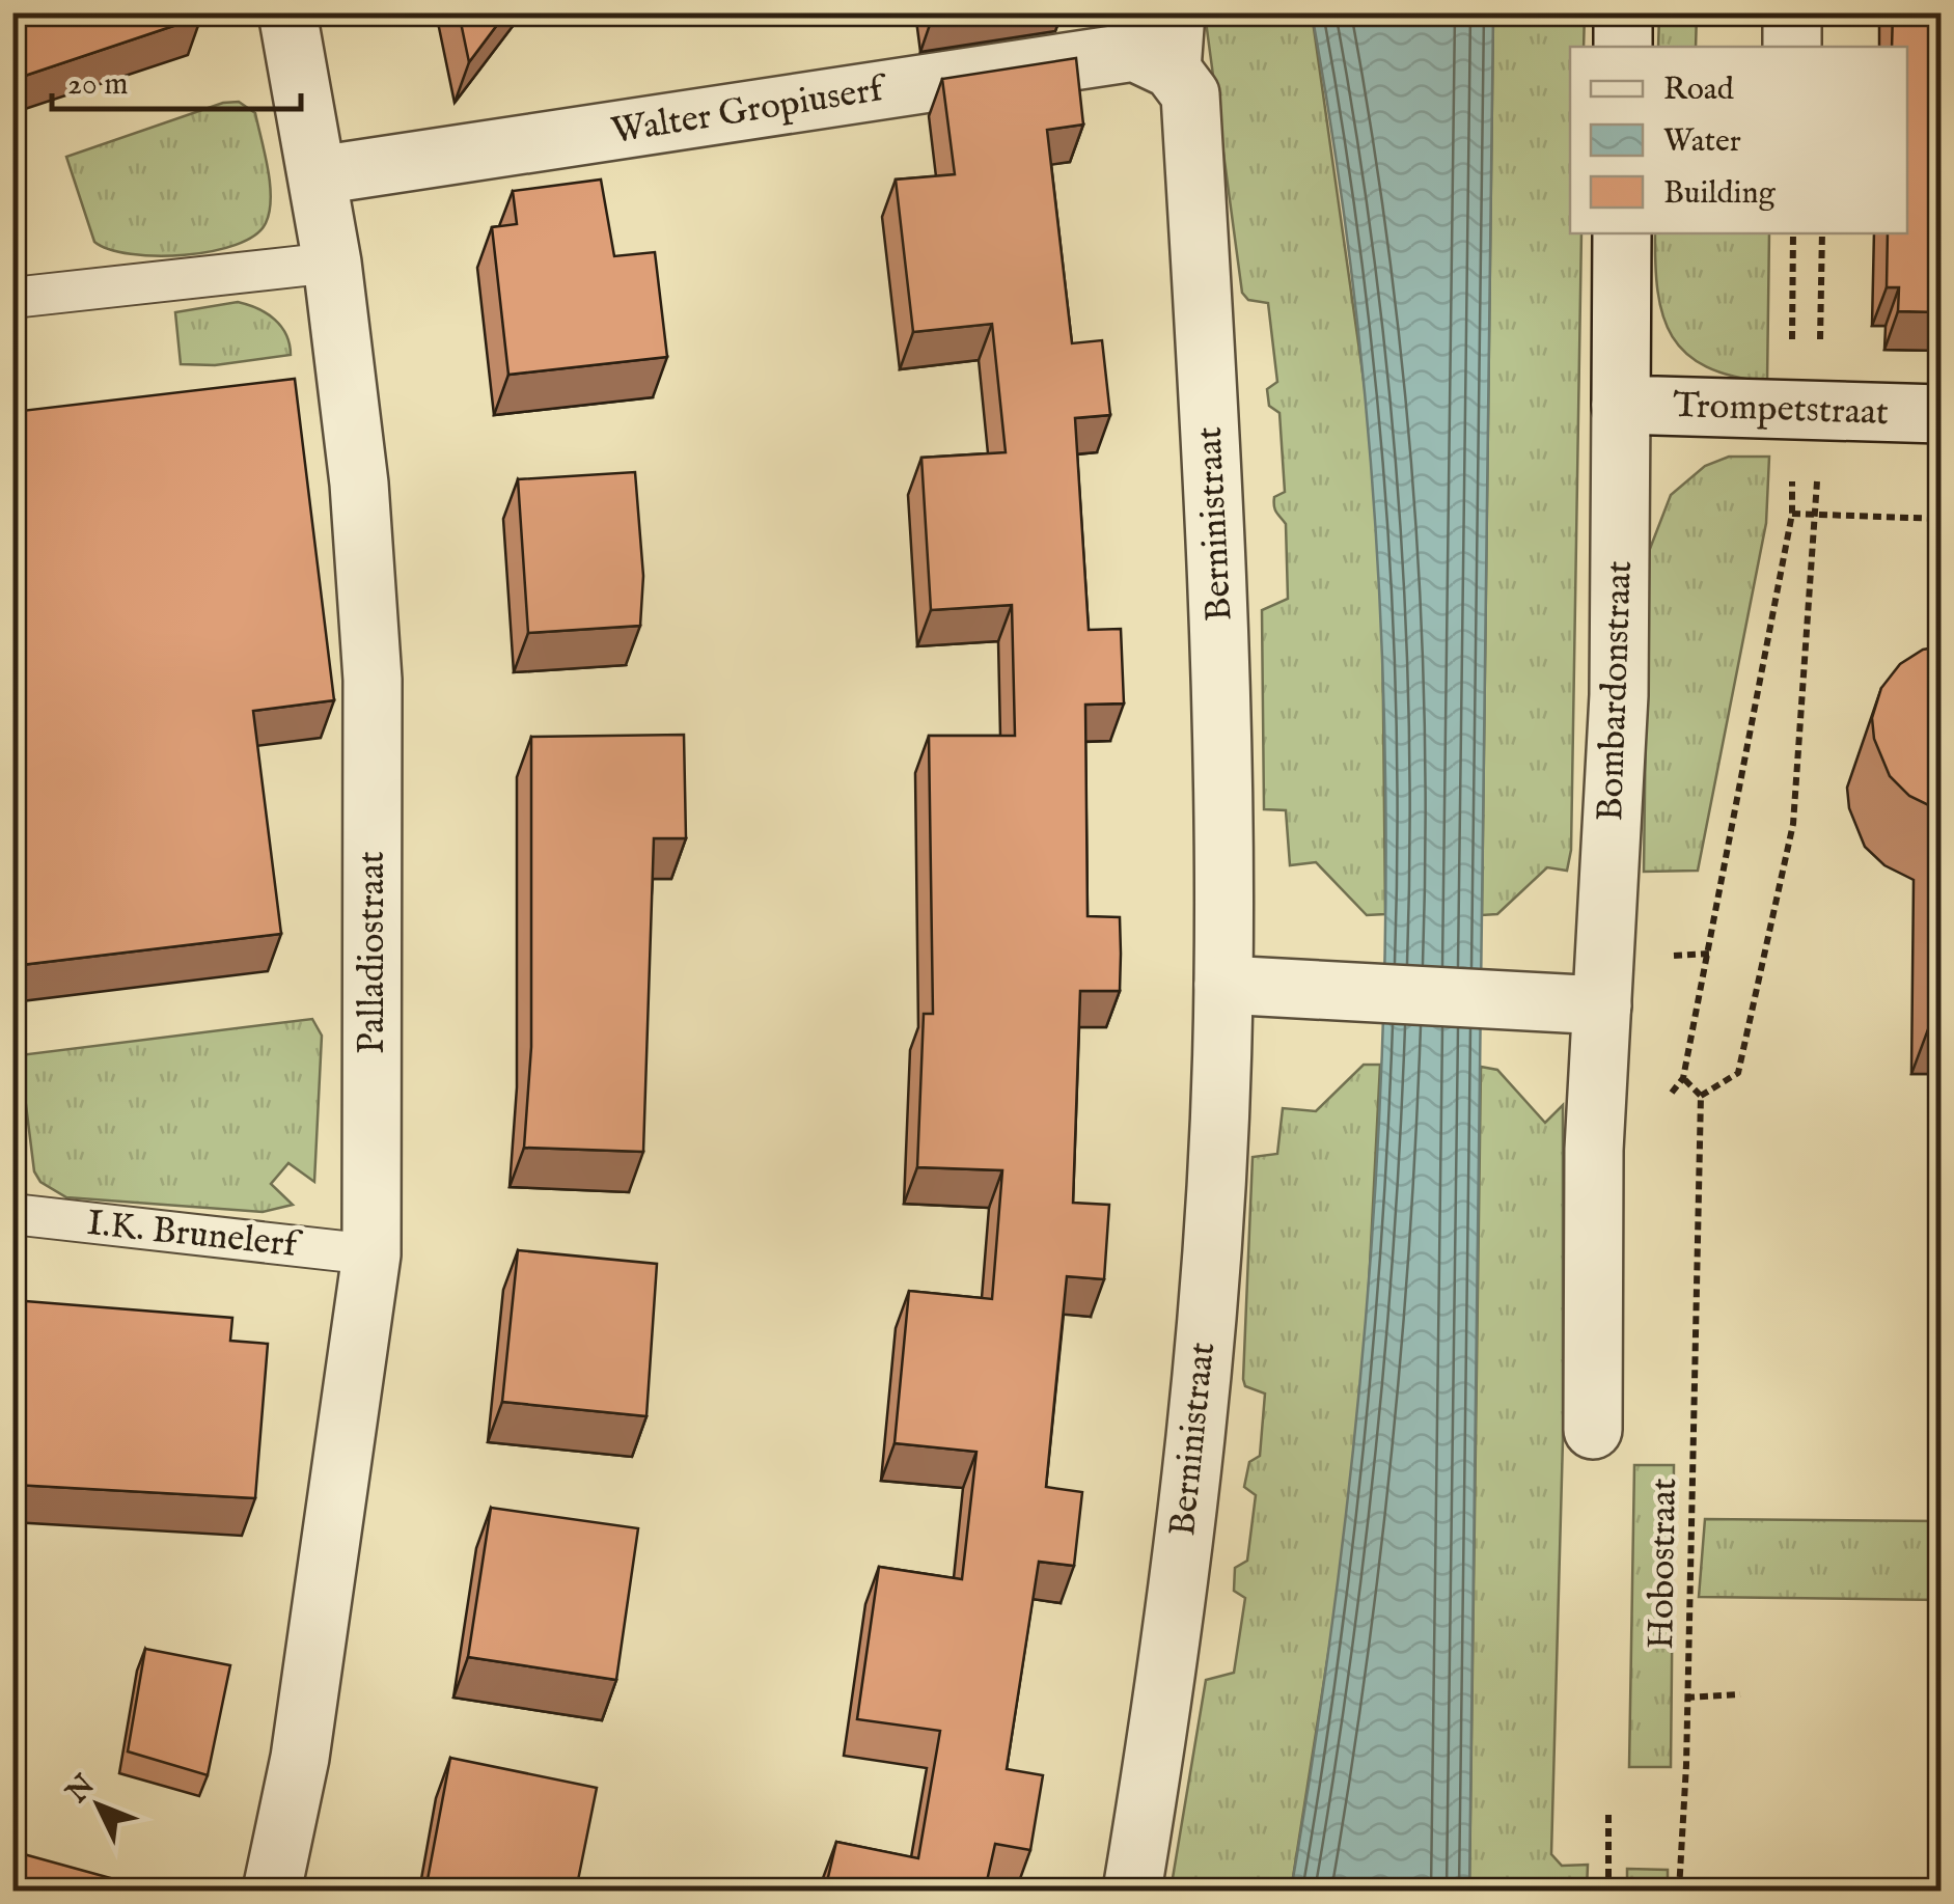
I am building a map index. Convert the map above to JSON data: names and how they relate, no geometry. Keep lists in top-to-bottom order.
{
  "streets": {
    "street": [
      "Walter Gropiuserf",
      "Trompetstraat",
      "Berninistraat",
      "Bombardonstraat",
      "Palladiostraat"
    ],
    "lane": ["I.K. Brunelerf"],
    "path": ["Hobostraat"]
  },
  "crossings": [
    ["Walter Gropiuserf", "Berninistraat"],
    ["Walter Gropiuserf", "Palladiostraat"],
    ["Trompetstraat", "Bombardonstraat"],
    ["Palladiostraat", "I.K. Brunelerf"]
  ],
  "legend": ["Road", "Water", "Building"],
  "scale_bar": "20 m",
  "north": "top left"
}
